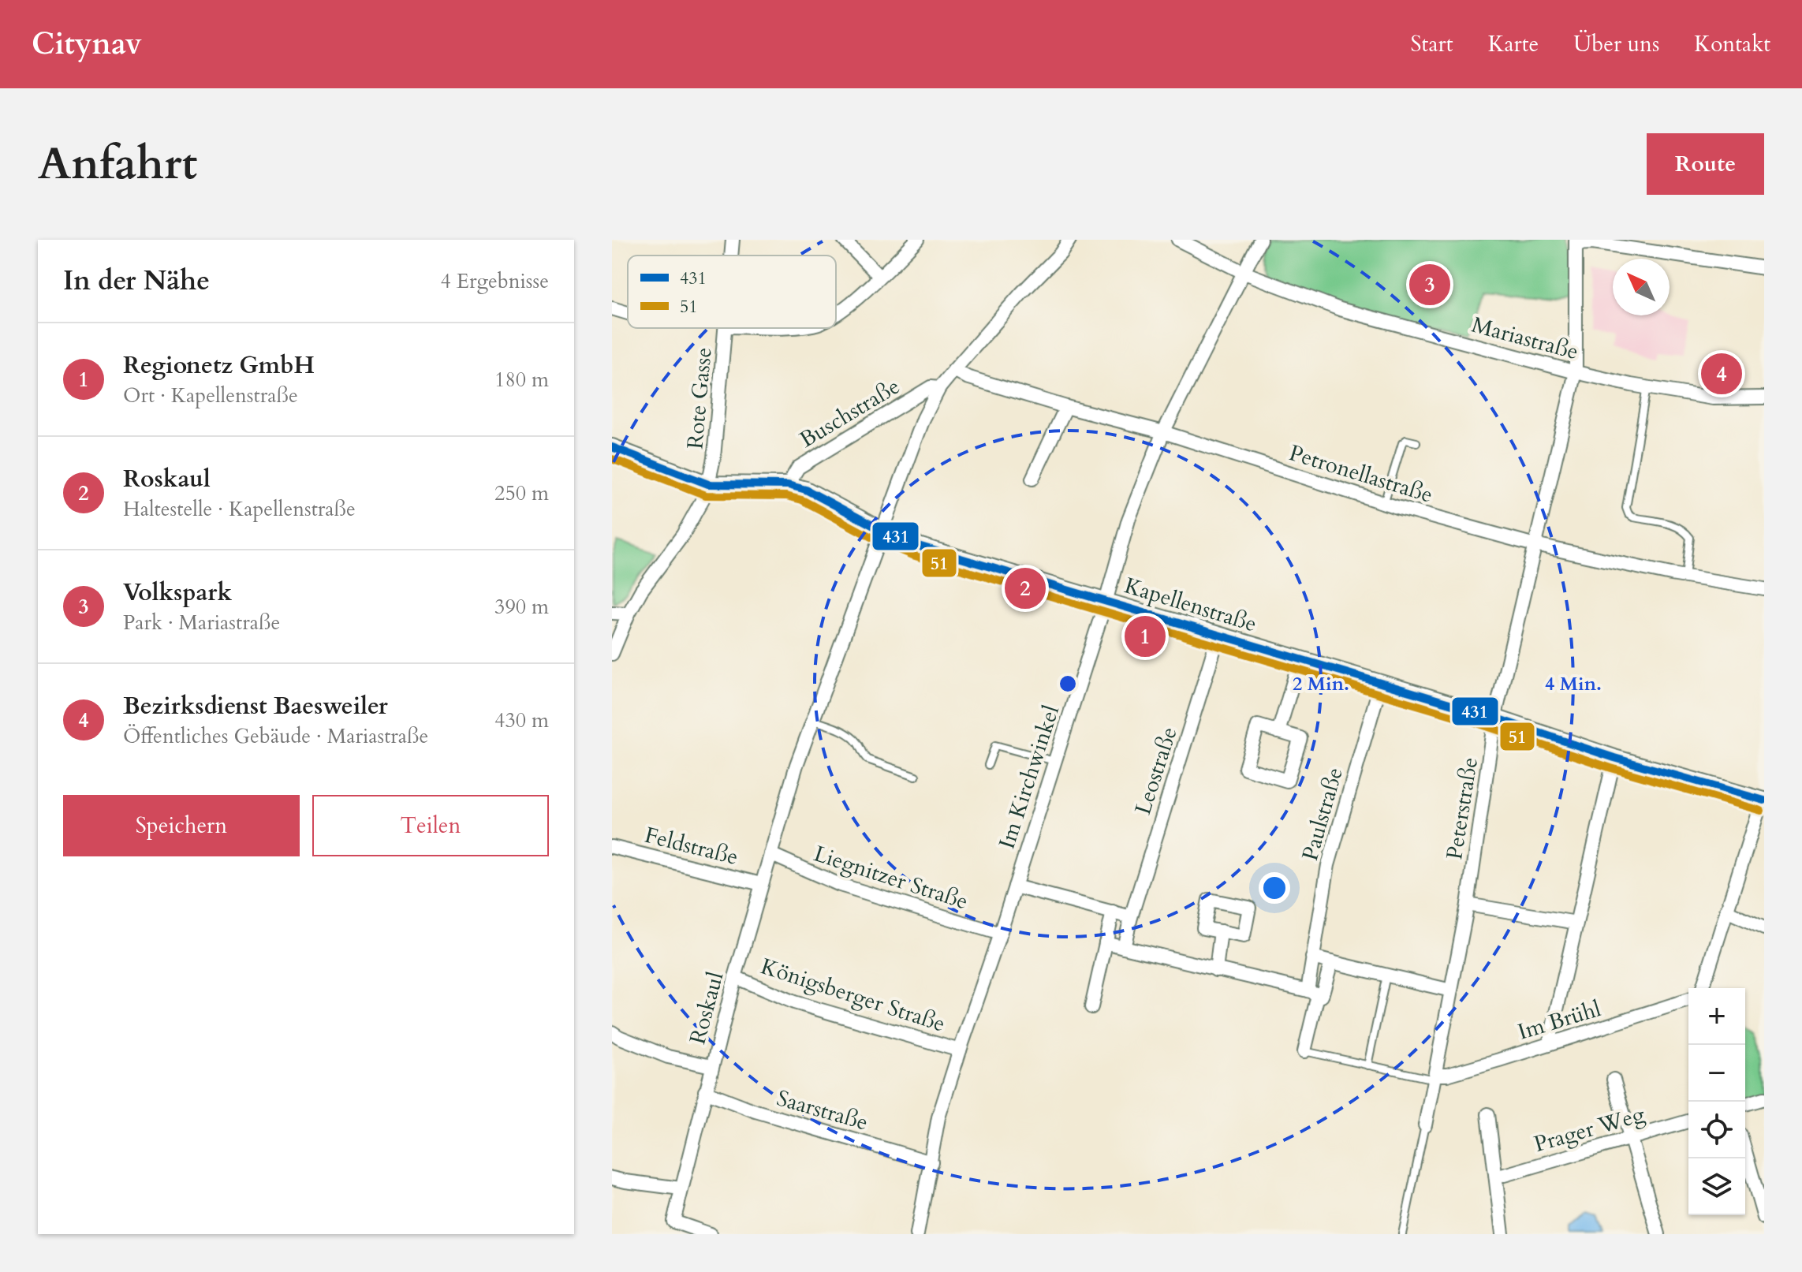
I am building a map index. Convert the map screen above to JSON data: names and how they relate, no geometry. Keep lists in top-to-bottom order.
{
  "streets": {
    "street": [
      "Mariastraße",
      "Rote Gasse",
      "Buschstraße",
      "Petronellastraße",
      "Kapellenstraße",
      "Leostraße",
      "Im Kirchwinkel",
      "Peterstraße",
      "Paulstraße",
      "Feldstraße",
      "Liegnitzer Straße",
      "Königsberger Straße",
      "Roskaul",
      "Im Brühl",
      "Saarstraße",
      "Prager Weg"
    ]
  },
  "crossings": [
    ["Mariastraße", "Im Kirchwinkel"],
    ["Mariastraße", "Peterstraße"],
    ["Rote Gasse", "Kapellenstraße"],
    ["Buschstraße", "Kapellenstraße"],
    ["Buschstraße", "Roskaul"],
    ["Petronellastraße", "Im Kirchwinkel"],
    ["Petronellastraße", "Peterstraße"],
    ["Petronellastraße", "Roskaul"],
    ["Kapellenstraße", "Leostraße"],
    ["Kapellenstraße", "Im Kirchwinkel"],
    ["Kapellenstraße", "Peterstraße"],
    ["Kapellenstraße", "Paulstraße"],
    ["Kapellenstraße", "Roskaul"],
    ["Im Kirchwinkel", "Liegnitzer Straße"],
    ["Im Kirchwinkel", "Königsberger Straße"],
    ["Im Kirchwinkel", "Saarstraße"],
    ["Peterstraße", "Im Brühl"],
    ["Feldstraße", "Roskaul"],
    ["Liegnitzer Straße", "Roskaul"],
    ["Königsberger Straße", "Roskaul"],
    ["Roskaul", "Saarstraße"]
  ],
  "lines": ["transit line 431", "transit line 51"],
  "legend": ["431", "51"],
  "north": "top left",
  "page": {
    "header": "Citynav",
    "nav": [
      "Start",
      "Karte",
      "Über uns",
      "Kontakt"
    ],
    "buttons": [
      "Route",
      ["Speichern", "Teilen"]
    ],
    "title": "Anfahrt",
    "heading": ["In der Nähe", "4 Ergebnisse"],
    "pins": [
      "3",
      "4",
      "2",
      "1"
    ],
    "list": [
      {
        "mark": "1",
        "name": "Regionetz GmbH",
        "note": "Ort · Kapellenstraße",
        "value": "180 m"
      },
      {
        "mark": "2",
        "name": "Roskaul",
        "note": "Haltestelle · Kapellenstraße",
        "value": "250 m"
      },
      {
        "mark": "3",
        "name": "Volkspark",
        "note": "Park · Mariastraße",
        "value": "390 m"
      },
      {
        "mark": "4",
        "name": "Bezirksdienst Baesweiler",
        "note": "Öffentliches Gebäude · Mariastraße",
        "value": "430 m"
      }
    ],
    "map_buttons": ["+", "−"]
  },
  "rings": ["2 Min.", "4 Min."]
}
